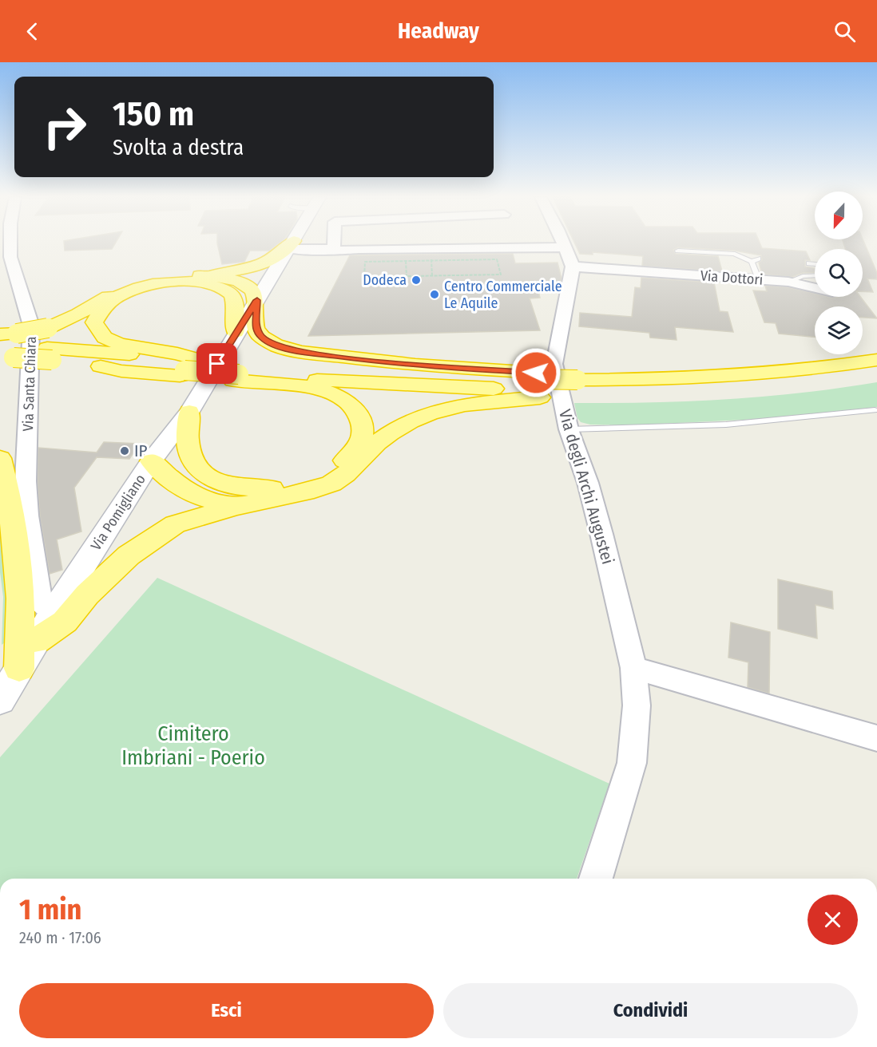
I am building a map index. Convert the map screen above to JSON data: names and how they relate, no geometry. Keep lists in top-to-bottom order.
{
  "streets": {
    "main road": ["Via Pomigliano"],
    "street": ["Via Dottori", "Via Santa Chiara", "Via degli Archi Augustei"]
  },
  "crossings": [
    ["Via Dottori", "Via degli Archi Augustei"],
    ["Via Santa Chiara", "Via Pomigliano"]
  ],
  "parks": ["Cimitero Imbriani - Poerio"],
  "places": ["Dodeca", "Centro Commerciale Le Aquile", "IP"],
  "north": "bottom",
  "page": {
    "header": "Headway",
    "turn": ["150 m", "Svolta a destra"],
    "heading": ["1 min", "240 m · 17:06"],
    "buttons": ["Esci", "Condividi"]
  }
}
